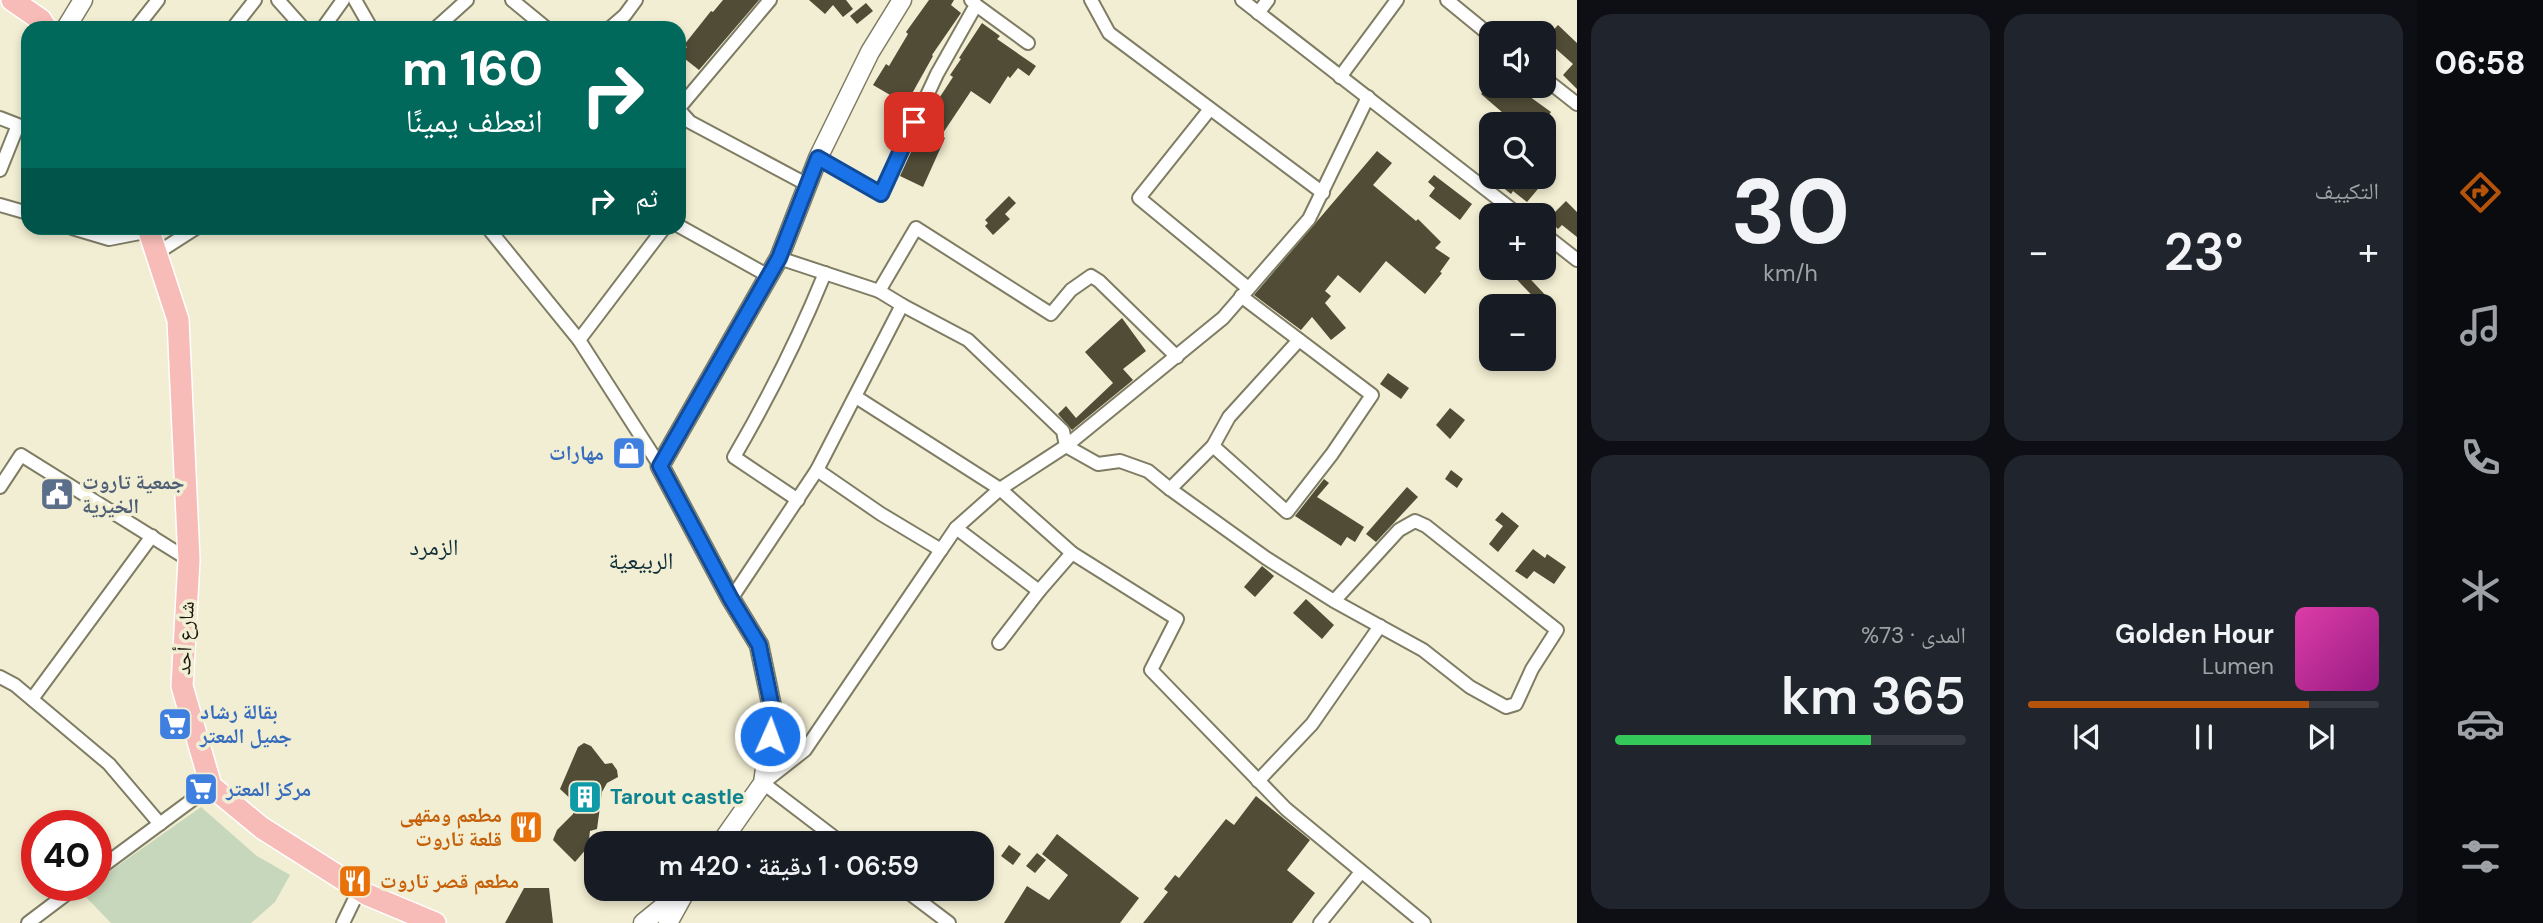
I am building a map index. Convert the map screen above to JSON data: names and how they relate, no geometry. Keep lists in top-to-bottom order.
{
  "streets": {
    "main road": ["شارع أحد"]
  },
  "districts": ["الزمرد", "الربيعية"],
  "places": {
    "shop": ["مهارات"],
    "public building": ["جمعية تاروت الخيرية"],
    "supermarket": ["بقالة رشاد جميل المعتر", "مركز المعتر"],
    "building": ["Tarout castle"],
    "restaurant": ["مطعم ومقهى قلعة تاروت", "مطعم قصر تاروت"]
  },
  "page": {
    "tabs": "06:58",
    "tile": [
      "التكييف",
      ["30", "km/h"],
      ["المدى · 73%", "365 km"]
    ],
    "map_buttons": ["+", "−"],
    "turn": ["160 m", "انعطف يمينًا"],
    "then": "ثم",
    "heat": ["−", "23°", "+"],
    "song": ["Golden Hour", "Lumen"],
    "limit": "40",
    "trip": "06:59 · 1 دقيقة · 420 m"
  }
}
